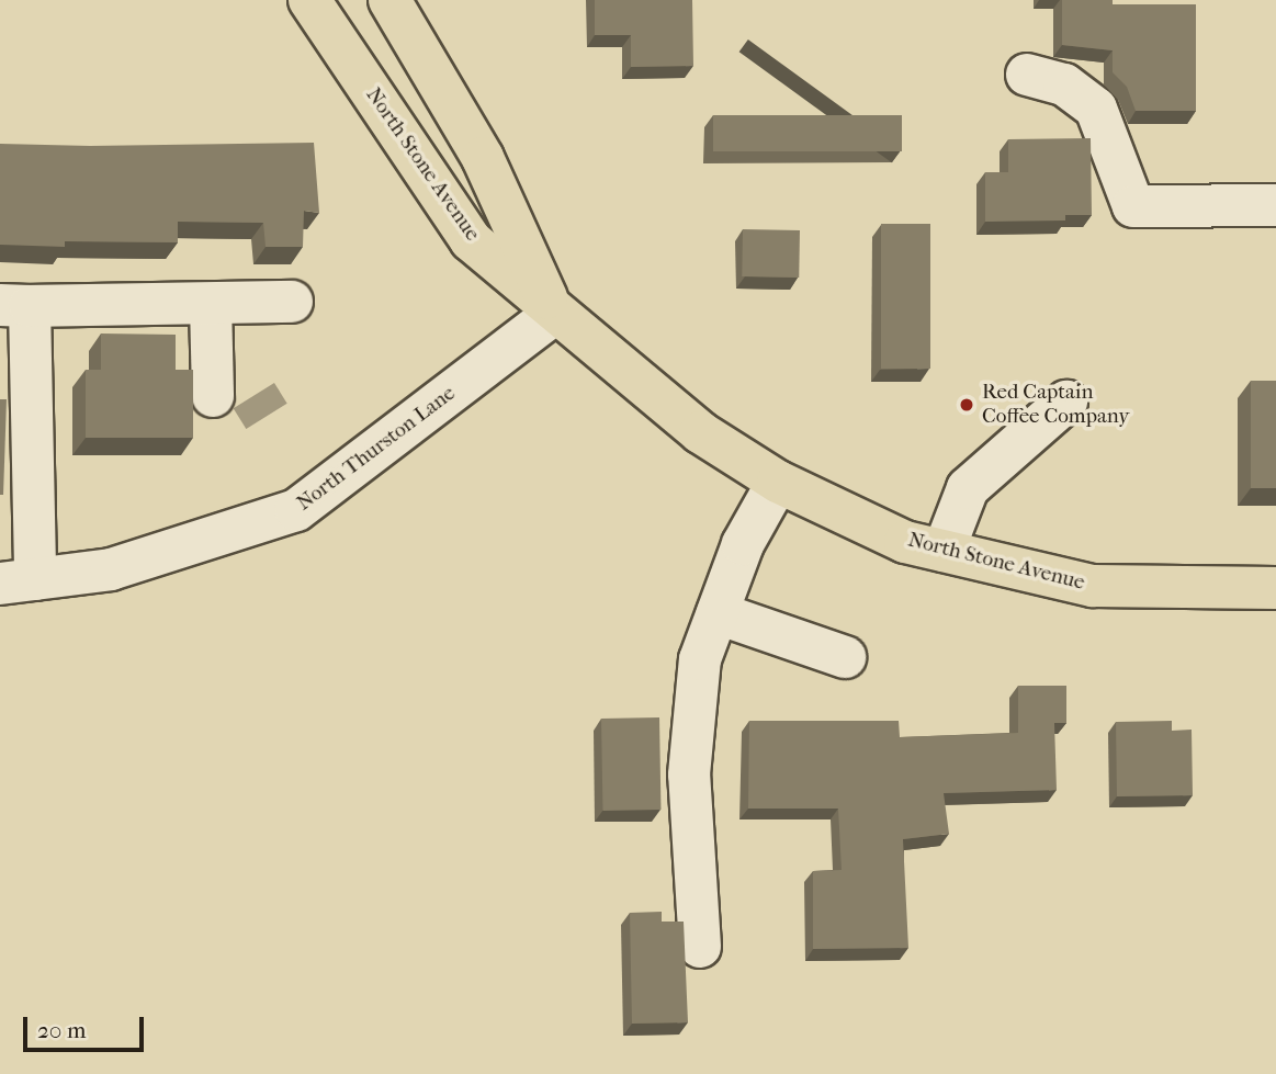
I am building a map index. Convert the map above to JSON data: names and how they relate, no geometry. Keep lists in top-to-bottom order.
{
  "streets": {
    "main road": ["North Stone Avenue"],
    "street": ["North Thurston Lane"]
  },
  "crossings": [
    ["North Stone Avenue", "North Thurston Lane"]
  ],
  "places": ["Red Captain Coffee Company"],
  "scale_bar": "20 m"
}
